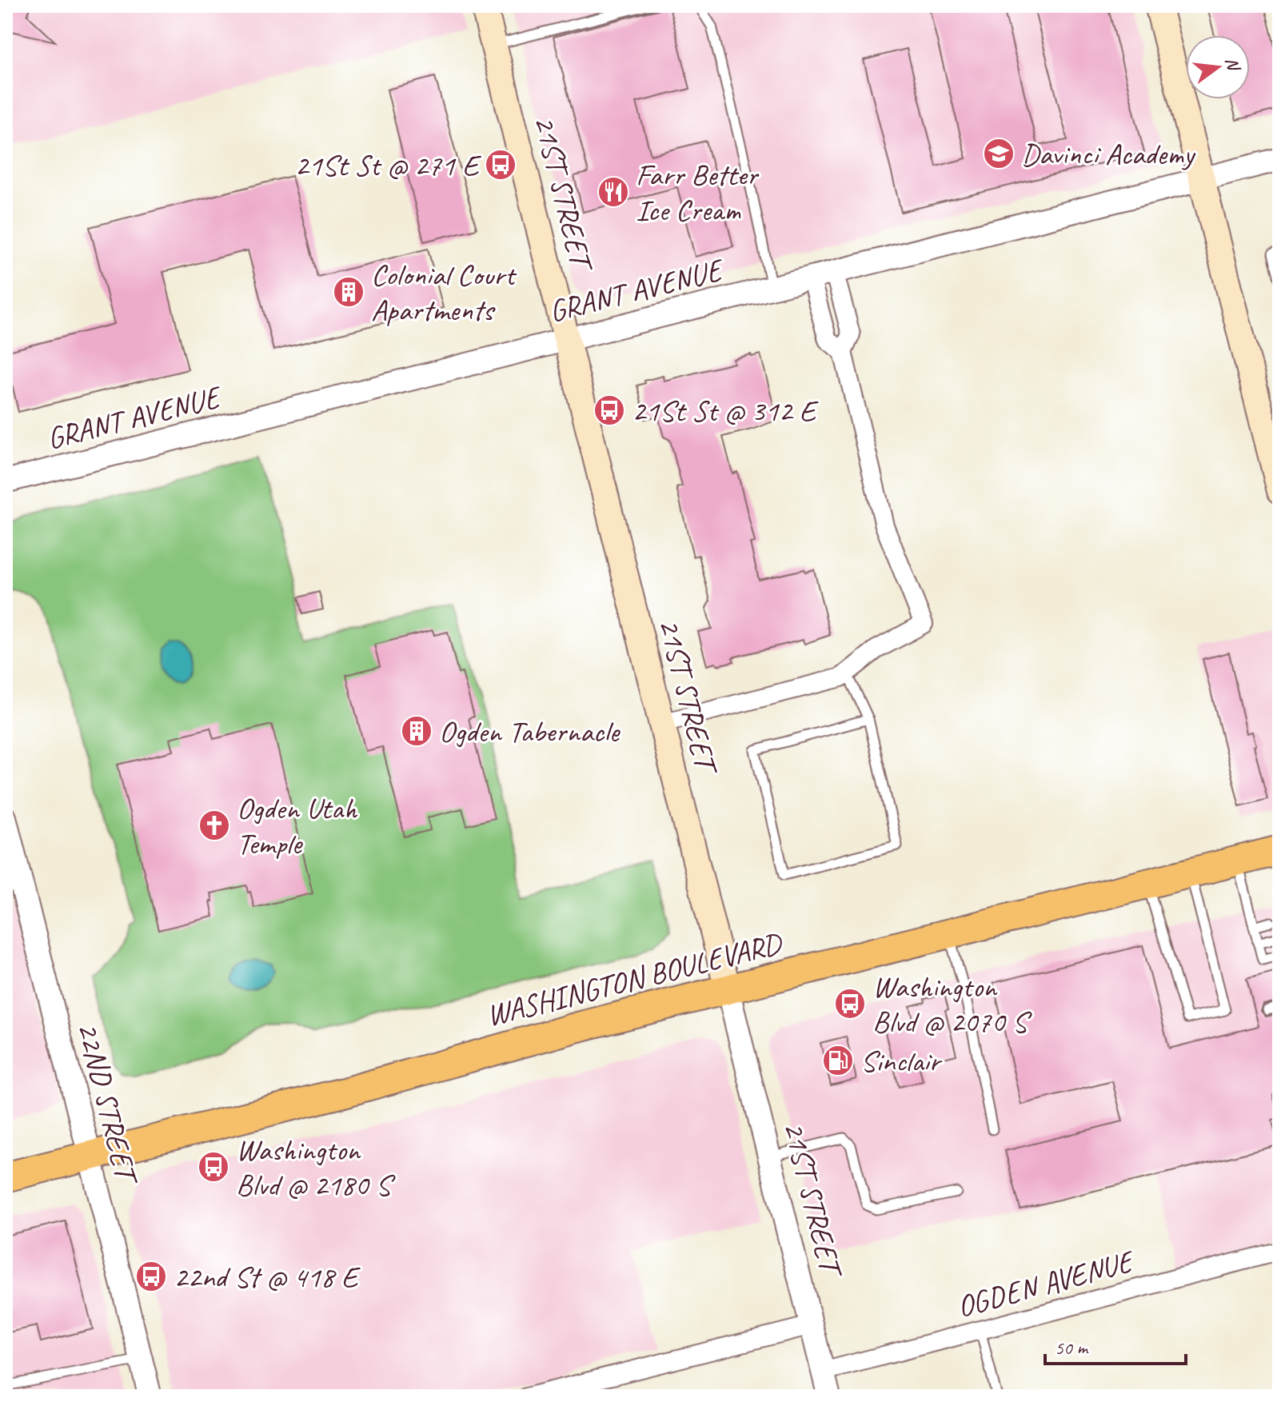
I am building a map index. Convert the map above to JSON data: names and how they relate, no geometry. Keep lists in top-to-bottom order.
{
  "streets": {
    "main road": ["21ST STREET", "WASHINGTON BOULEVARD"],
    "street": ["GRANT AVENUE", "22ND STREET", "OGDEN AVENUE"]
  },
  "crossings": [
    ["21ST STREET", "GRANT AVENUE"],
    ["21ST STREET", "WASHINGTON BOULEVARD"],
    ["21ST STREET", "OGDEN AVENUE"],
    ["WASHINGTON BOULEVARD", "22ND STREET"]
  ],
  "places": {
    "school or university": ["Davinci Academy"],
    "bus stop": [
      "21St St @ 271 E",
      "21St St @ 312 E",
      "Washington Blvd @ 2070 S",
      "Washington Blvd @ 2180 S",
      "22nd St @ 418 E"
    ],
    "restaurant": ["Farr Better Ice Cream"],
    "building": ["Colonial Court Apartments", "Ogden Tabernacle"],
    "church": ["Ogden Utah Temple"],
    "fuel station": ["Sinclair"]
  },
  "scale_bar": "50 m",
  "north": "right"
}
